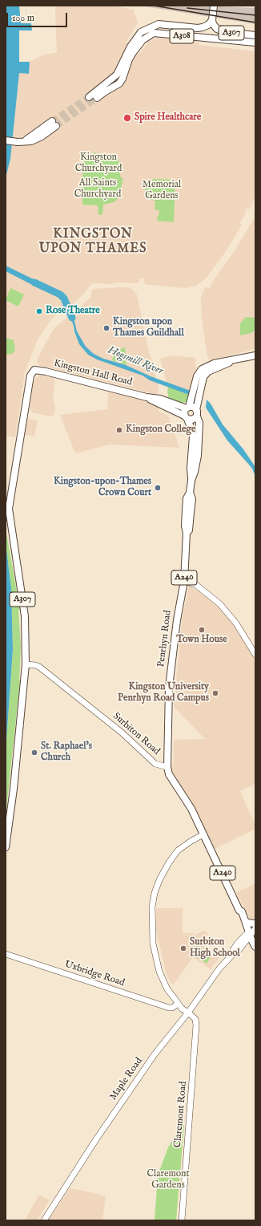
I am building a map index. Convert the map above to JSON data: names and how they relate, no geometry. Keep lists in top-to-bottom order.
{
  "streets": {
    "main road": [
      "A307",
      "A308",
      "Kingston Hall Road",
      "A240",
      "Penrhyn Road"
    ],
    "street": [
      "Surbiton Road",
      "Uxbridge Road",
      "Maple Road",
      "Claremont Road"
    ]
  },
  "crossings": [
    ["A307", "A308"],
    ["A307", "Kingston Hall Road"],
    ["A307", "Surbiton Road"],
    ["Kingston Hall Road", "Penrhyn Road"],
    ["Kingston Hall Road", "Surbiton Road"],
    ["A240", "Penrhyn Road"],
    ["A240", "Surbiton Road"],
    ["A240", "Maple Road"],
    ["A240", "Claremont Road"],
    ["Penrhyn Road", "Surbiton Road"],
    ["Uxbridge Road", "Claremont Road"],
    ["Maple Road", "Claremont Road"]
  ],
  "districts": ["KINGSTON UPON THAMES"],
  "water": ["Hogsmill River"],
  "parks": [
    "Kingston Churchyard",
    "All Saints Churchyard",
    "Memorial Gardens",
    "Claremont Gardens"
  ],
  "places": [
    "Spire Healthcare",
    "Rose Theatre",
    "Kingston upon Thames Guildhall",
    "Kingston College",
    "Kingston-upon-Thames Crown Court",
    "Town House",
    "Kingston University Penrhyn Road Campus",
    "St. Raphael's Church",
    "Surbiton High School"
  ],
  "scale_bar": "100 m"
}
